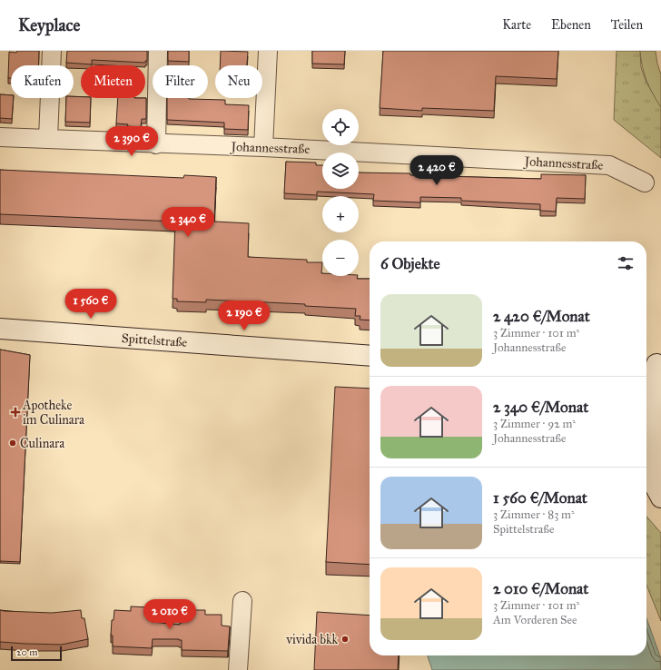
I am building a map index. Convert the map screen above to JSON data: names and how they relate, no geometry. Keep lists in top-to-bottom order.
{
  "streets": {
    "main road": ["Spittelstraße"],
    "street": ["Johannesstraße"]
  },
  "places": {
    "health": ["Apotheke im Culinara"],
    "other": ["Culinara", "vivida bkk"]
  },
  "scale_bar": "20 m",
  "page": {
    "header": "Keyplace",
    "nav": ["Karte", "Ebenen", "Teilen"],
    "chip": [
      "Kaufen",
      "Mieten",
      "Filter",
      "Neu"
    ],
    "map_buttons": ["+", "−"],
    "price": [
      "2 390 €",
      "2 420 €",
      "2 340 €",
      "1 560 €",
      "2 190 €",
      "2 010 €"
    ],
    "heading": "6 Objekte",
    "list": [
      {
        "name": "2 420 €/Monat",
        "note": "3 Zimmer · 101 m² · Johannesstraße"
      },
      {
        "name": "2 340 €/Monat",
        "note": "3 Zimmer · 92 m² · Johannesstraße"
      },
      {
        "name": "1 560 €/Monat",
        "note": "3 Zimmer · 83 m² · Spittelstraße"
      },
      {
        "name": "2 010 €/Monat",
        "note": "3 Zimmer · 101 m² · Am Vorderen See"
      }
    ],
    "scale": "20 m"
  }
}
